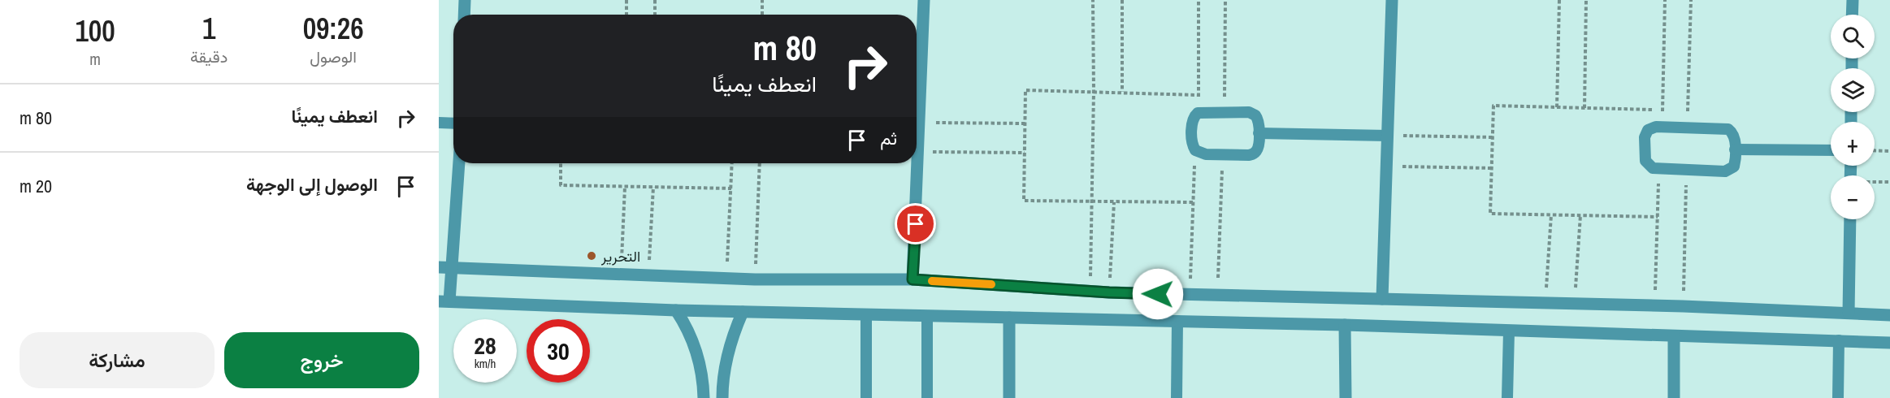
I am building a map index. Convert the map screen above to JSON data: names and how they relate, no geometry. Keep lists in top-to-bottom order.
{
  "places": ["التحرير"],
  "page": {
    "eta": [
      "09:26",
      "الوصول",
      "1",
      "دقيقة",
      "100",
      "m"
    ],
    "map_buttons": ["+", "−"],
    "turn": ["80 m", "انعطف يمينًا"],
    "list": [
      {
        "name": "انعطف يمينًا",
        "value": "80 m"
      },
      {
        "name": "الوصول إلى الوجهة",
        "value": "20 m"
      }
    ],
    "then": "ثم",
    "speed": "28 km/h",
    "limit": "30",
    "buttons": ["خروج", "مشاركة"]
  }
}
